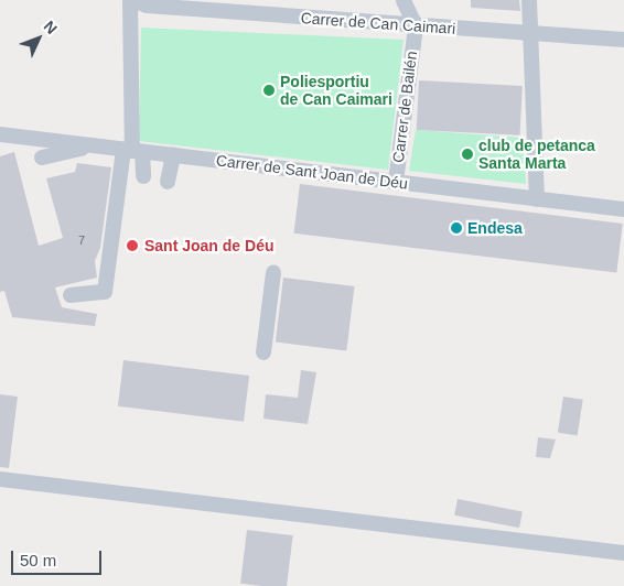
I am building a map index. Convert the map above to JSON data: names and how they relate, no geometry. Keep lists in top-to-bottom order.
{
  "streets": {
    "street": ["Carrer de Can Caimari", "Carrer de Bailén", "Carrer de Sant Joan de Déu"]
  },
  "crossings": [
    ["Carrer de Can Caimari", "Carrer de Bailén"],
    ["Carrer de Bailén", "Carrer de Sant Joan de Déu"]
  ],
  "places": [
    "Poliesportiu de Can Caimari",
    "club de petanca Santa Marta",
    "Endesa",
    "Sant Joan de Déu"
  ],
  "house_numbers": ["7"],
  "scale_bar": "50 m",
  "north": "top right"
}
